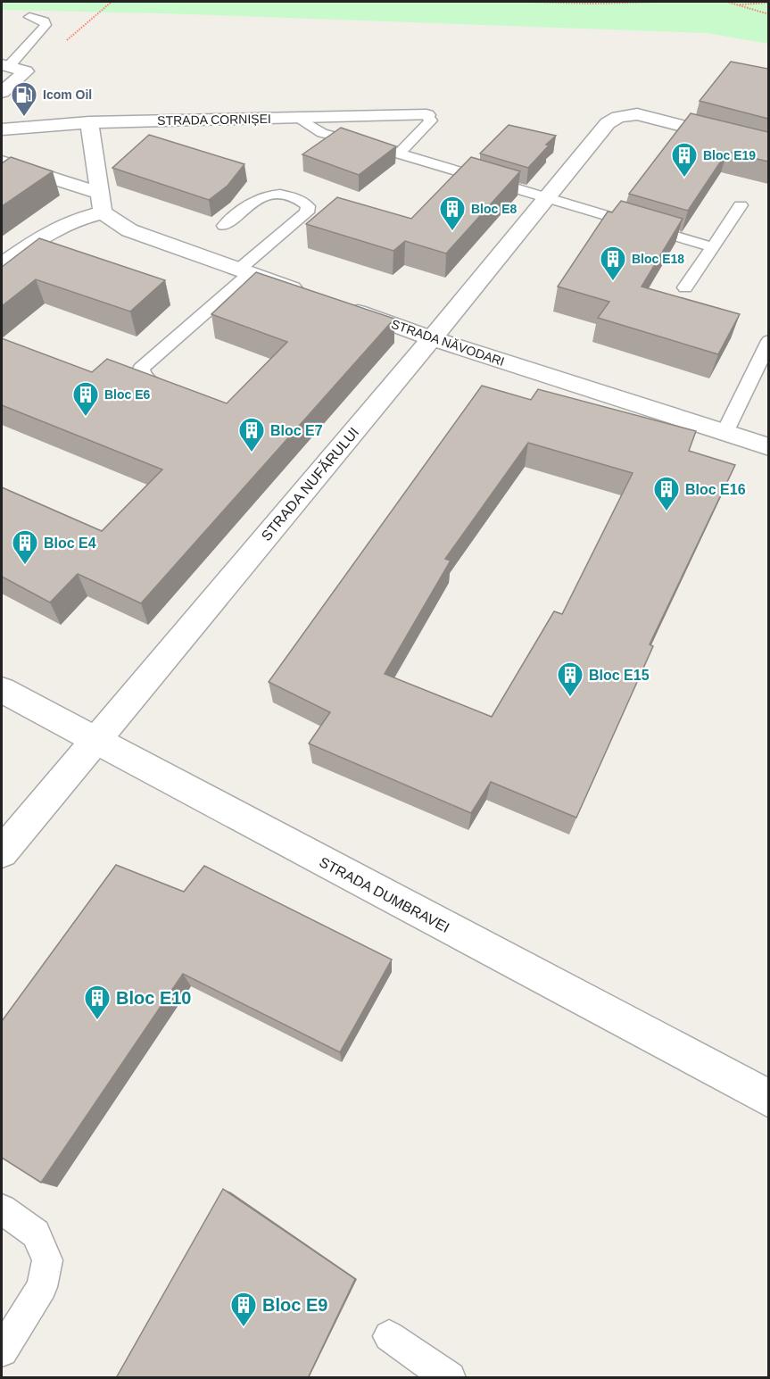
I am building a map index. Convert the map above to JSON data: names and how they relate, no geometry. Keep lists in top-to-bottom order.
{
  "streets": {
    "street": [
      "STRADA CORNIȘEI",
      "STRADA NĂVODARI",
      "STRADA NUFĂRULUI",
      "STRADA DUMBRAVEI"
    ]
  },
  "crossings": [
    ["STRADA NĂVODARI", "STRADA NUFĂRULUI"],
    ["STRADA NUFĂRULUI", "STRADA DUMBRAVEI"]
  ],
  "places": {
    "fuel station": ["Icom Oil"],
    "building": [
      "Bloc E19",
      "Bloc E8",
      "Bloc E18",
      "Bloc E6",
      "Bloc E7",
      "Bloc E16",
      "Bloc E4",
      "Bloc E15",
      "Bloc E10",
      "Bloc E9"
    ]
  }
}
